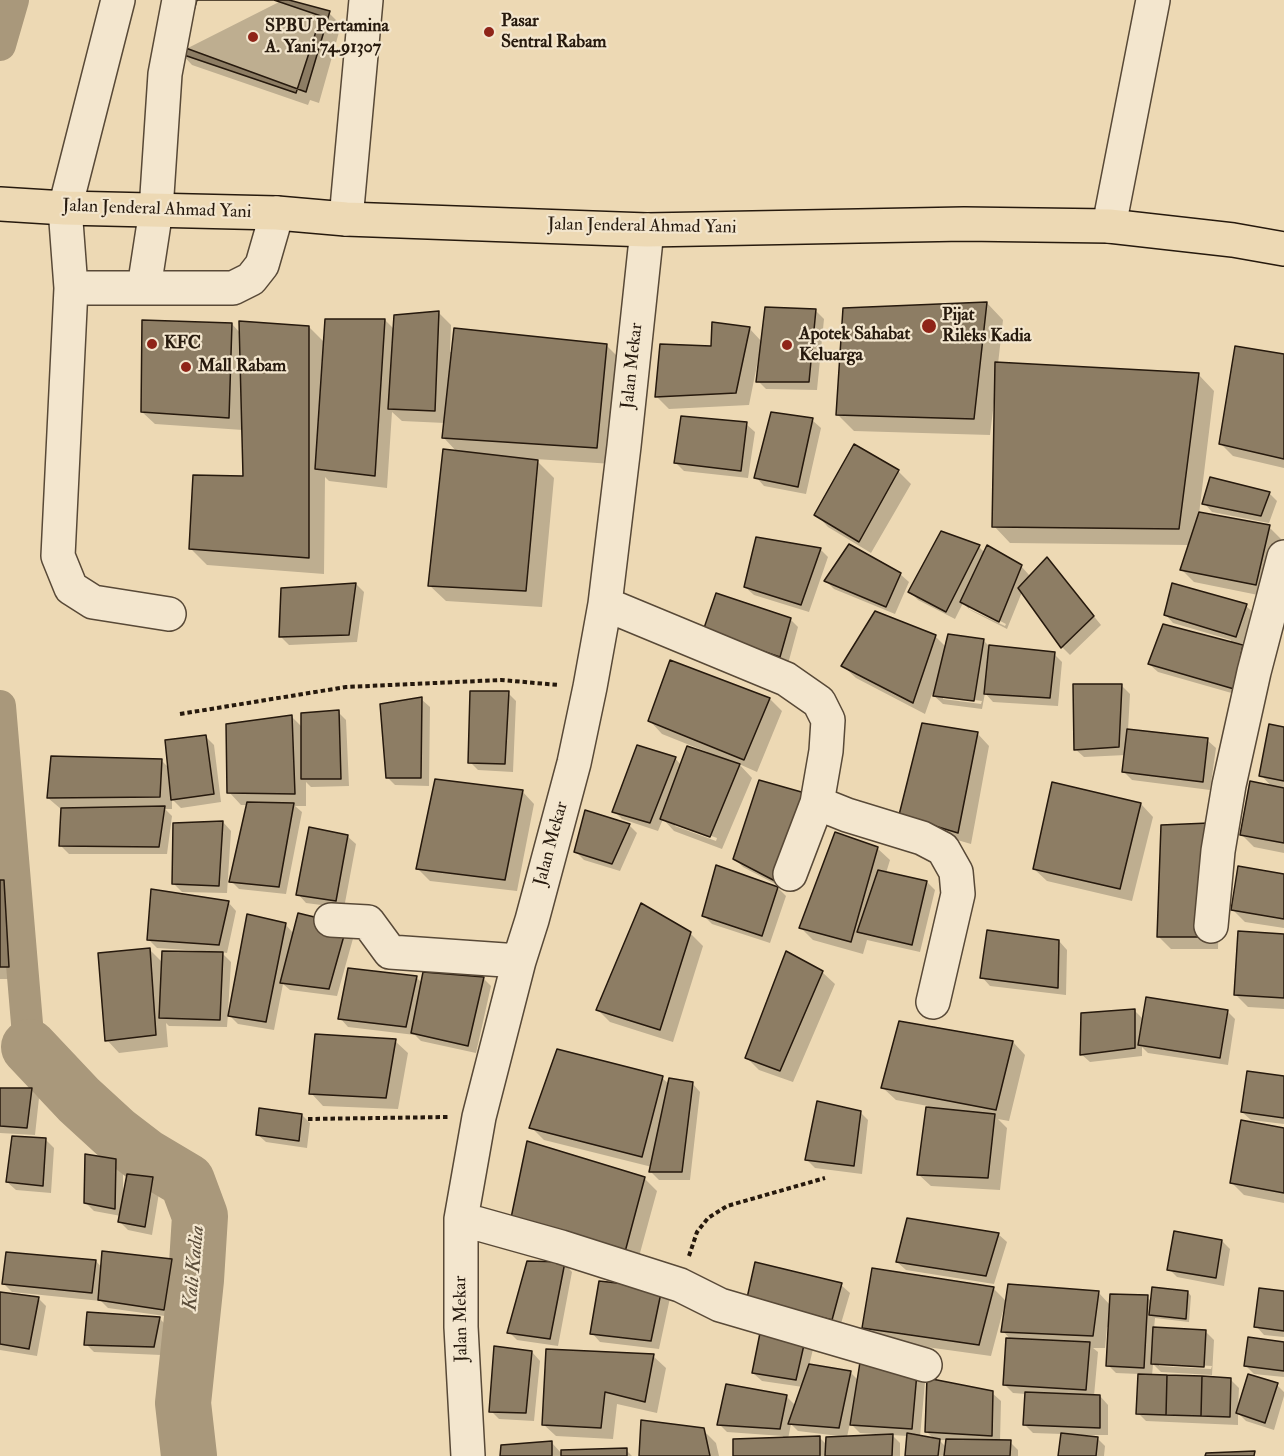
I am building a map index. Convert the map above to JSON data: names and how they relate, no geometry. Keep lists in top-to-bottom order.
{
  "streets": {
    "highway": ["Jalan Jenderal Ahmad Yani"],
    "street": ["Jalan Mekar"]
  },
  "crossings": [
    ["Jalan Jenderal Ahmad Yani", "Jalan Mekar"]
  ],
  "water": ["Kali Kadia"],
  "places": [
    "Pasar Sentral Rabam",
    "SPBU Pertamina A. Yani 74.91307",
    "Pijat Rileks Kadia",
    "KFC",
    "Apotek Sahabat Keluarga",
    "Mall Rabam"
  ]
}
